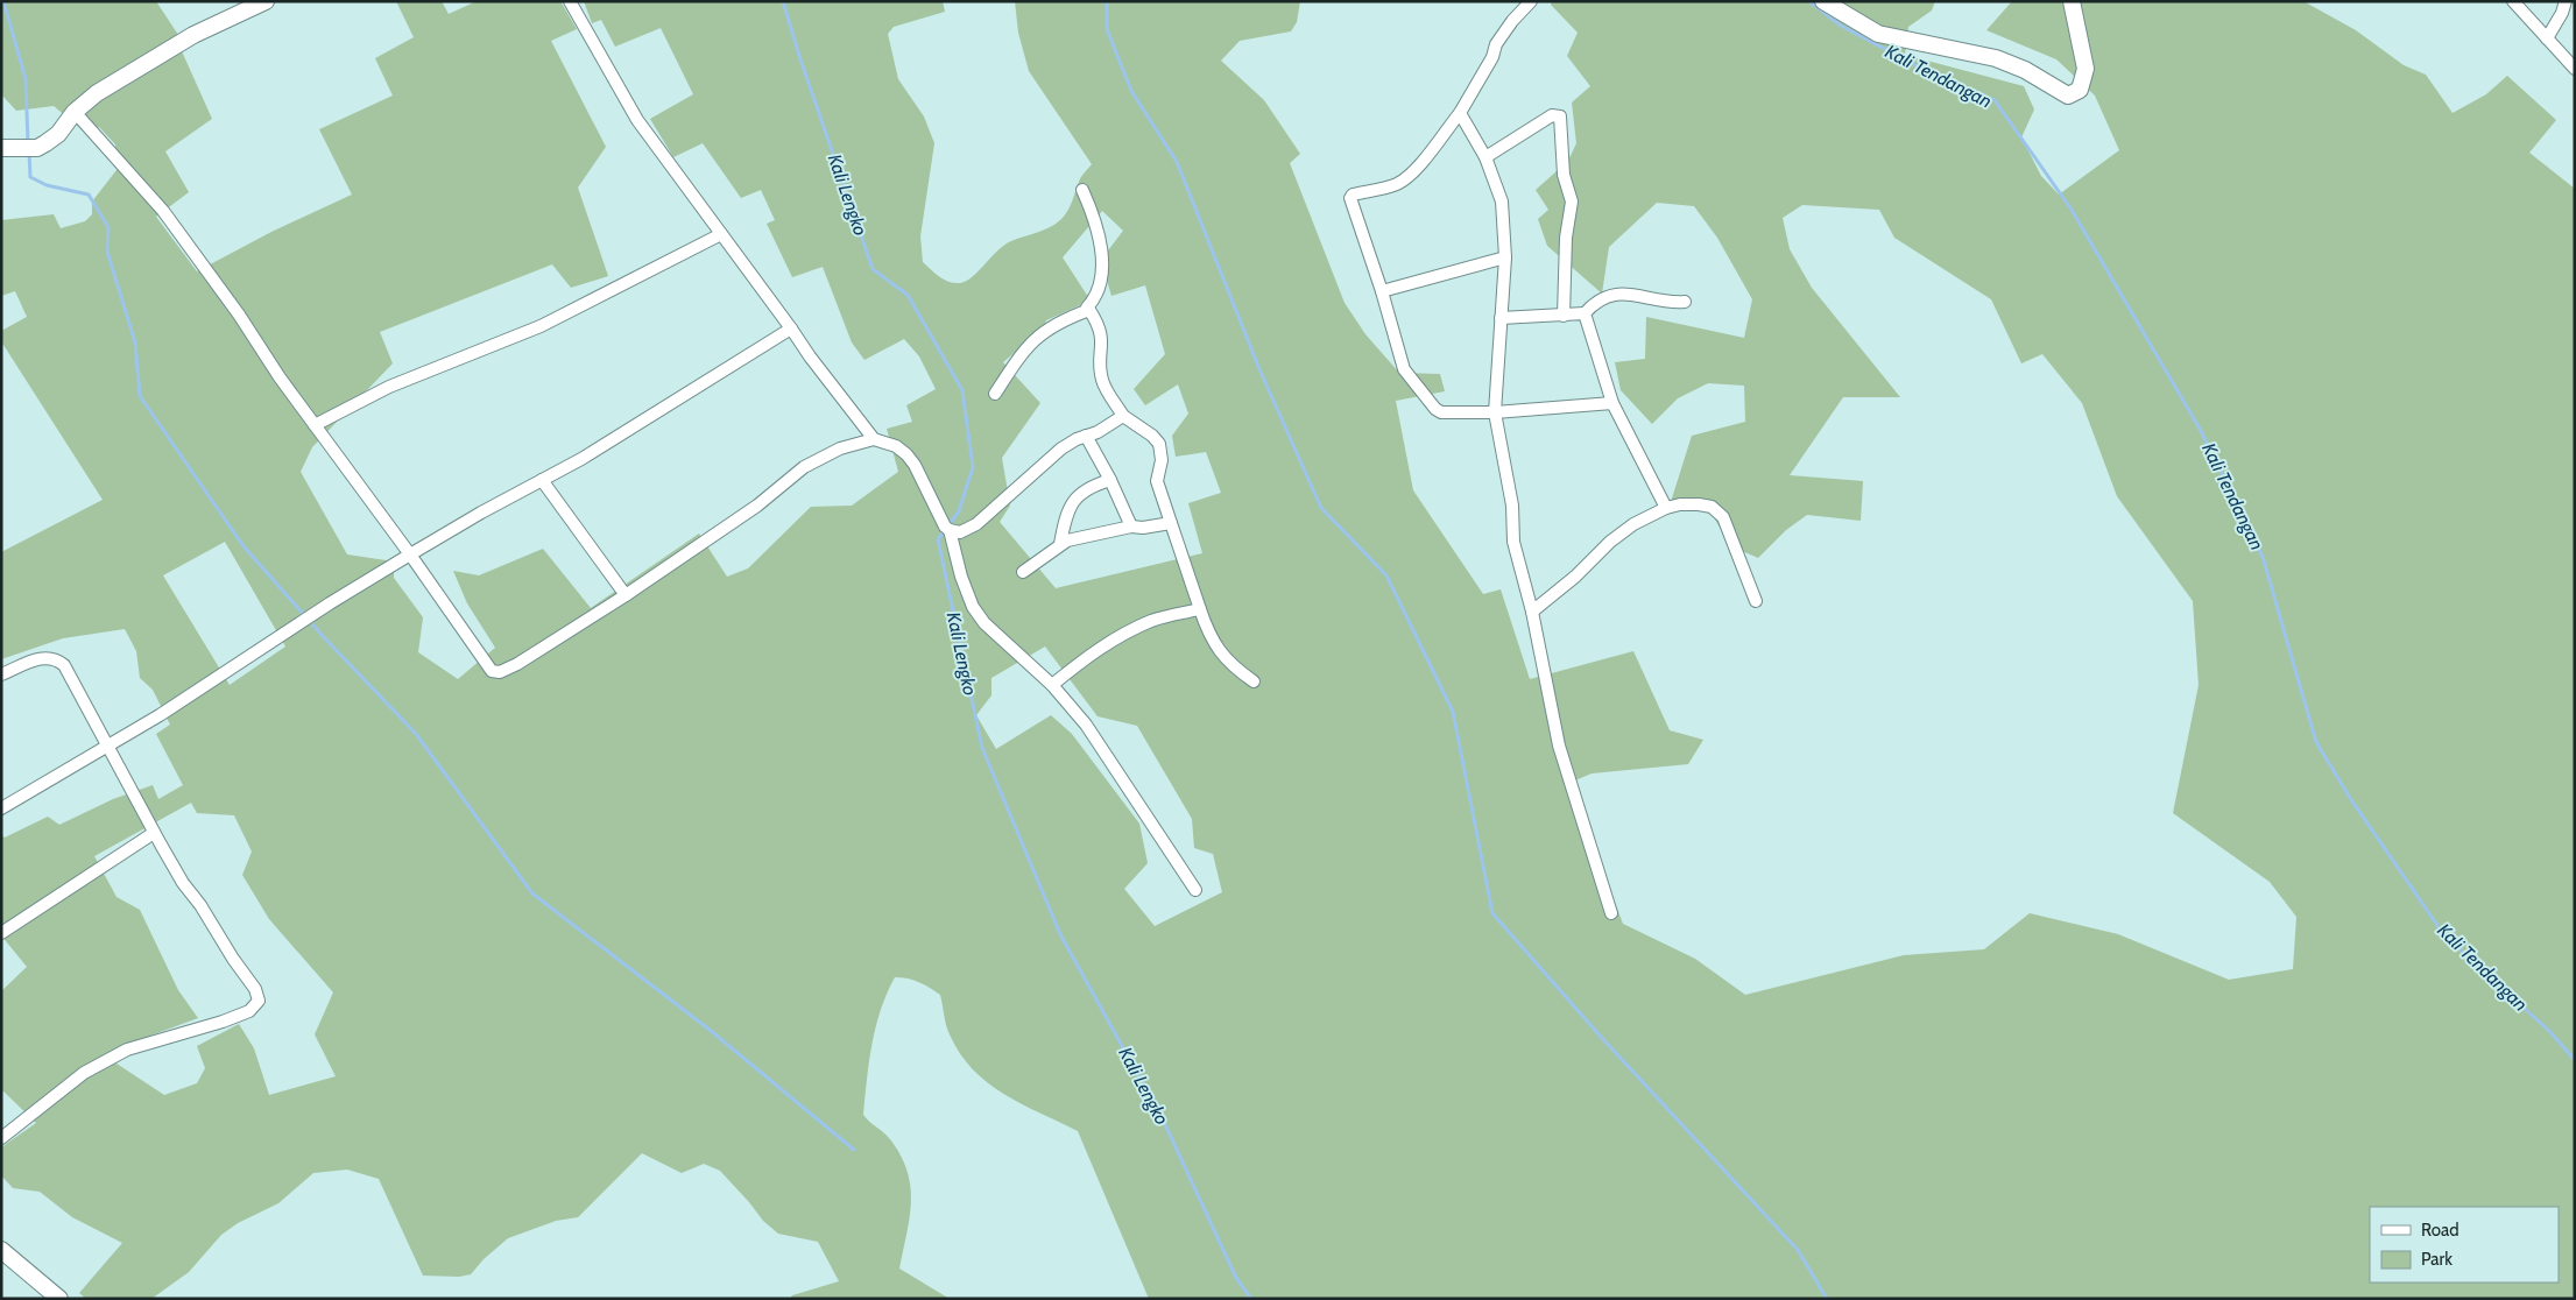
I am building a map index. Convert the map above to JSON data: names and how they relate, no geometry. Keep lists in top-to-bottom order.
{
  "water": ["Kali Tendangan", "Kali Lengko"],
  "legend": ["Road", "Park"]
}
